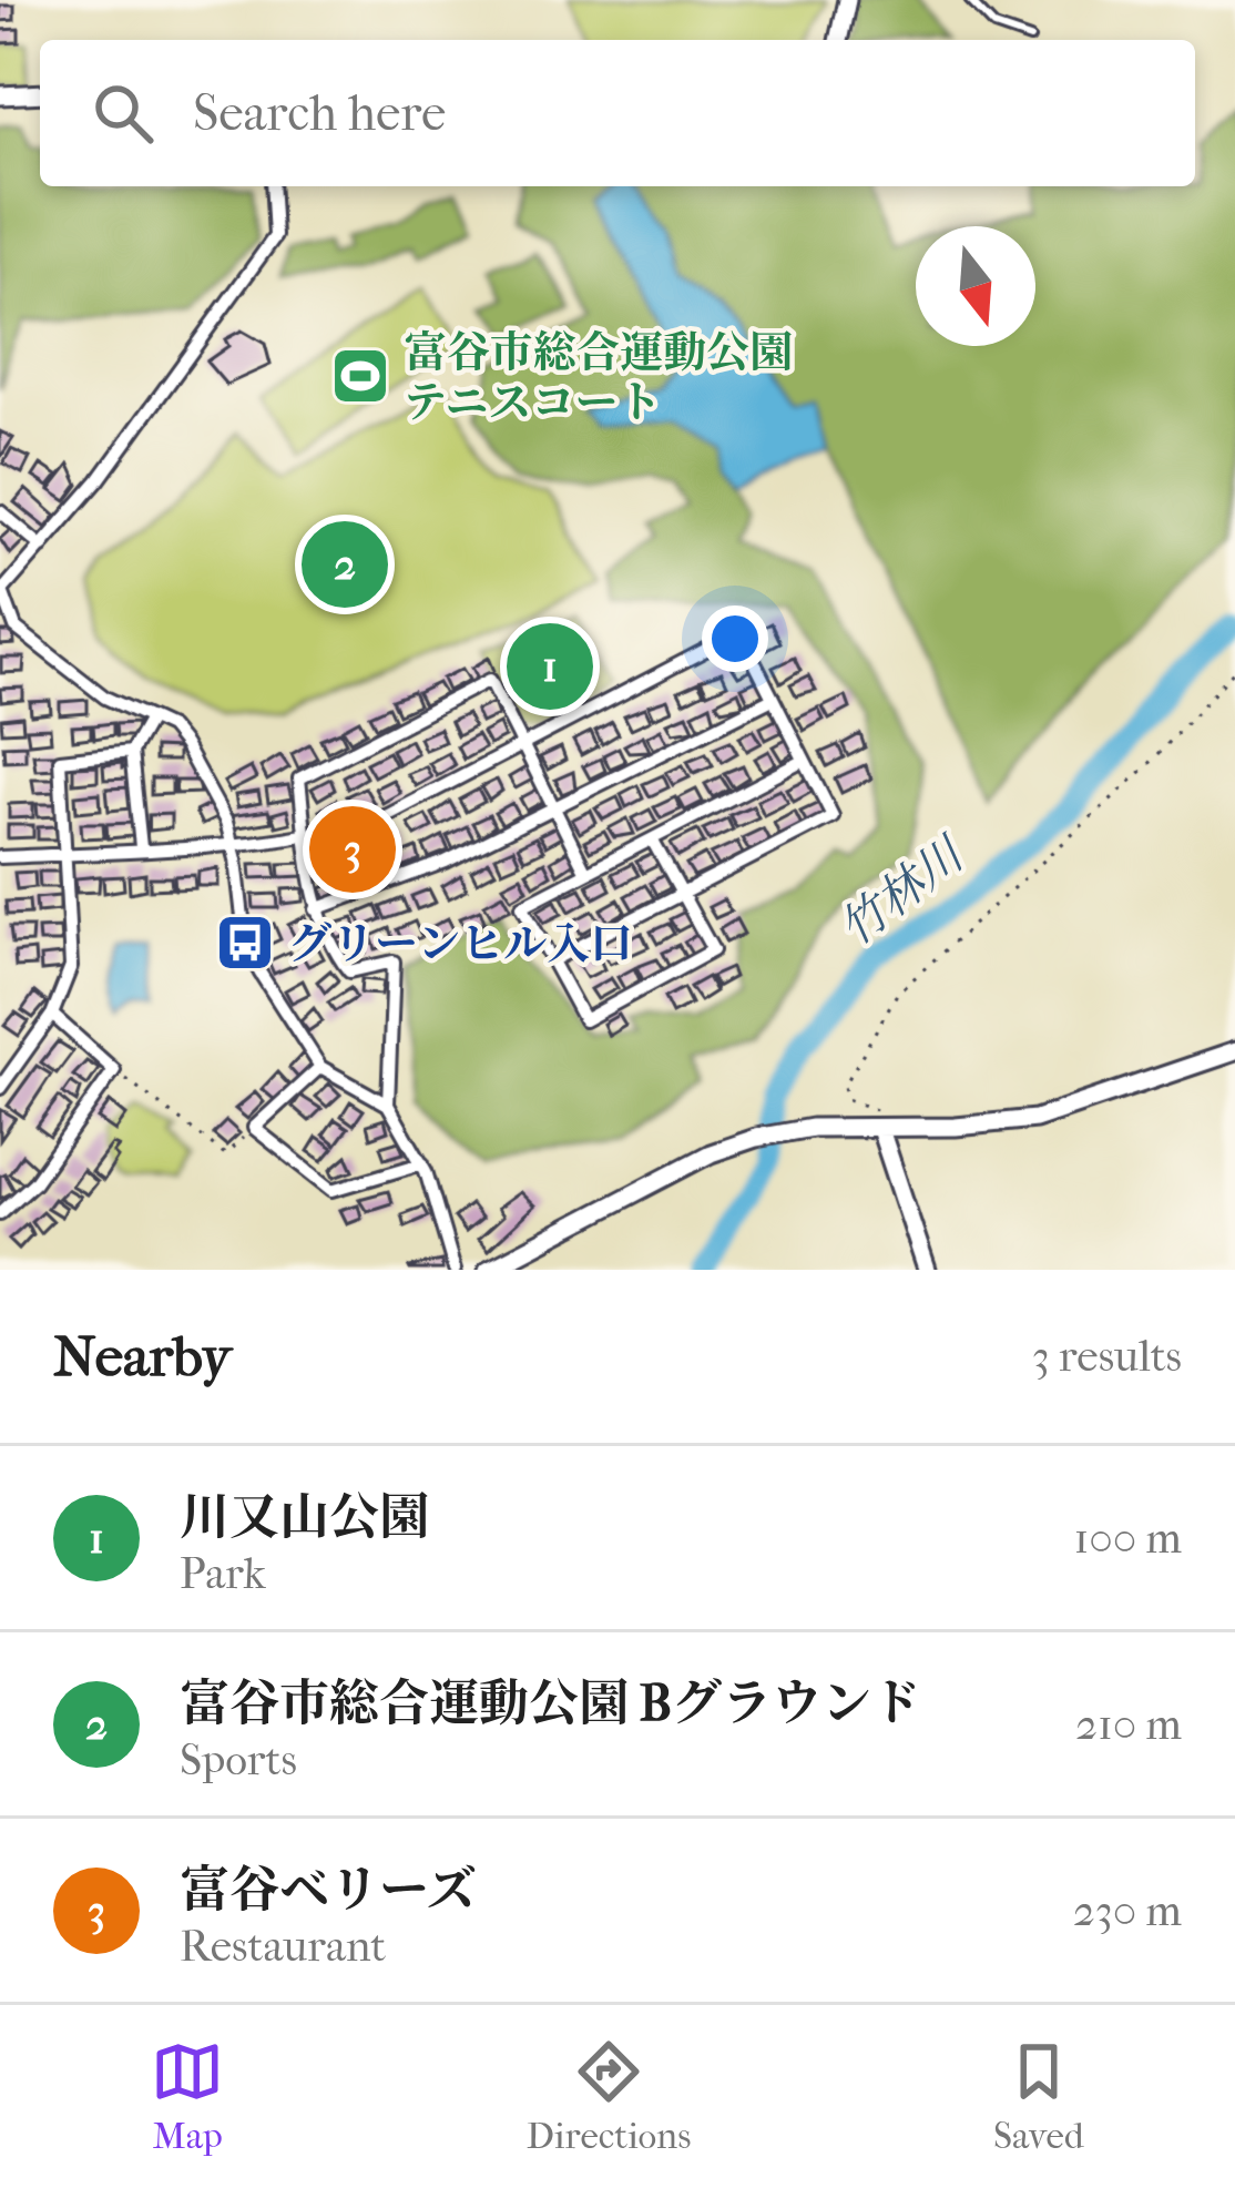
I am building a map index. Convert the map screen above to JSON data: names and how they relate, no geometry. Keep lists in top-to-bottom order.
{
  "water": ["竹林川"],
  "places": {
    "sports": ["富谷市総合運動公園 テニスコート"],
    "bus stop": ["グリーンヒル入口"]
  },
  "north": "bottom",
  "page": {
    "search": "Search here",
    "pins": ["2", "1", "3"],
    "heading": ["Nearby", "3 results"],
    "list": [
      {
        "mark": "1",
        "name": "川又山公園",
        "note": "Park",
        "value": "100 m"
      },
      {
        "mark": "2",
        "name": "富谷市総合運動公園 Bグラウンド",
        "note": "Sports",
        "value": "210 m"
      },
      {
        "mark": "3",
        "name": "富谷ベリーズ",
        "note": "Restaurant",
        "value": "230 m"
      }
    ],
    "nav": ["Map", "Directions", "Saved"]
  }
}
